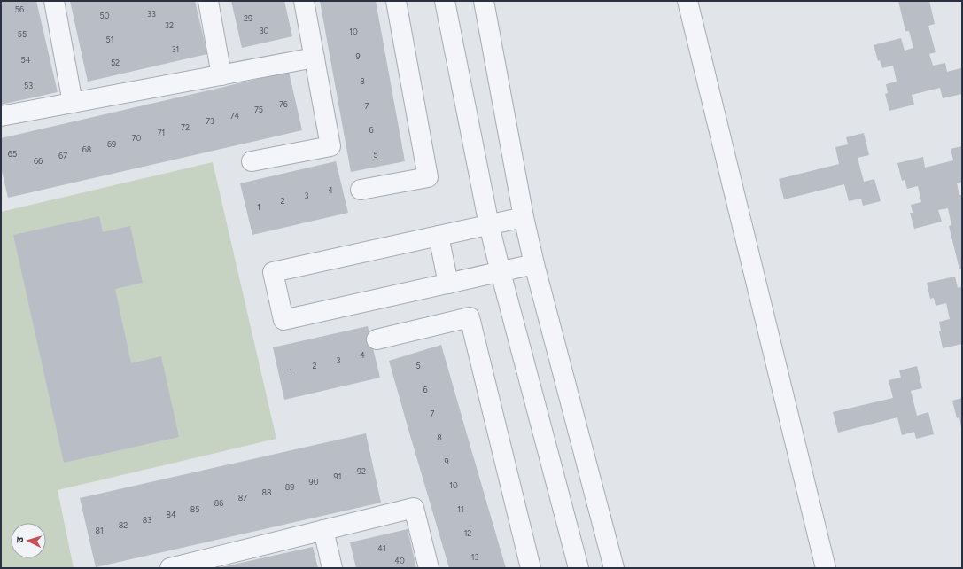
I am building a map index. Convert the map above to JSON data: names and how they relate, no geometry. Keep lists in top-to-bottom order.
{
  "house_numbers": [
    "56",
    "33",
    "50",
    "29",
    "32",
    "30",
    "10",
    "55",
    "51",
    "31",
    "9",
    "54",
    "52",
    "8",
    "53",
    "76",
    "7",
    "75",
    "74",
    "73",
    "72",
    "6",
    "71",
    "70",
    "69",
    "68",
    "65",
    "5",
    "67",
    "66",
    "4",
    "3",
    "2",
    "1",
    "4",
    "3",
    "2",
    "5",
    "1",
    "6",
    "7",
    "8",
    "9",
    "92",
    "91",
    "90",
    "10",
    "89",
    "88",
    "87",
    "86",
    "85",
    "11",
    "84",
    "83",
    "82",
    "81",
    "12",
    "41",
    "13",
    "40"
  ],
  "north": "left"
}
